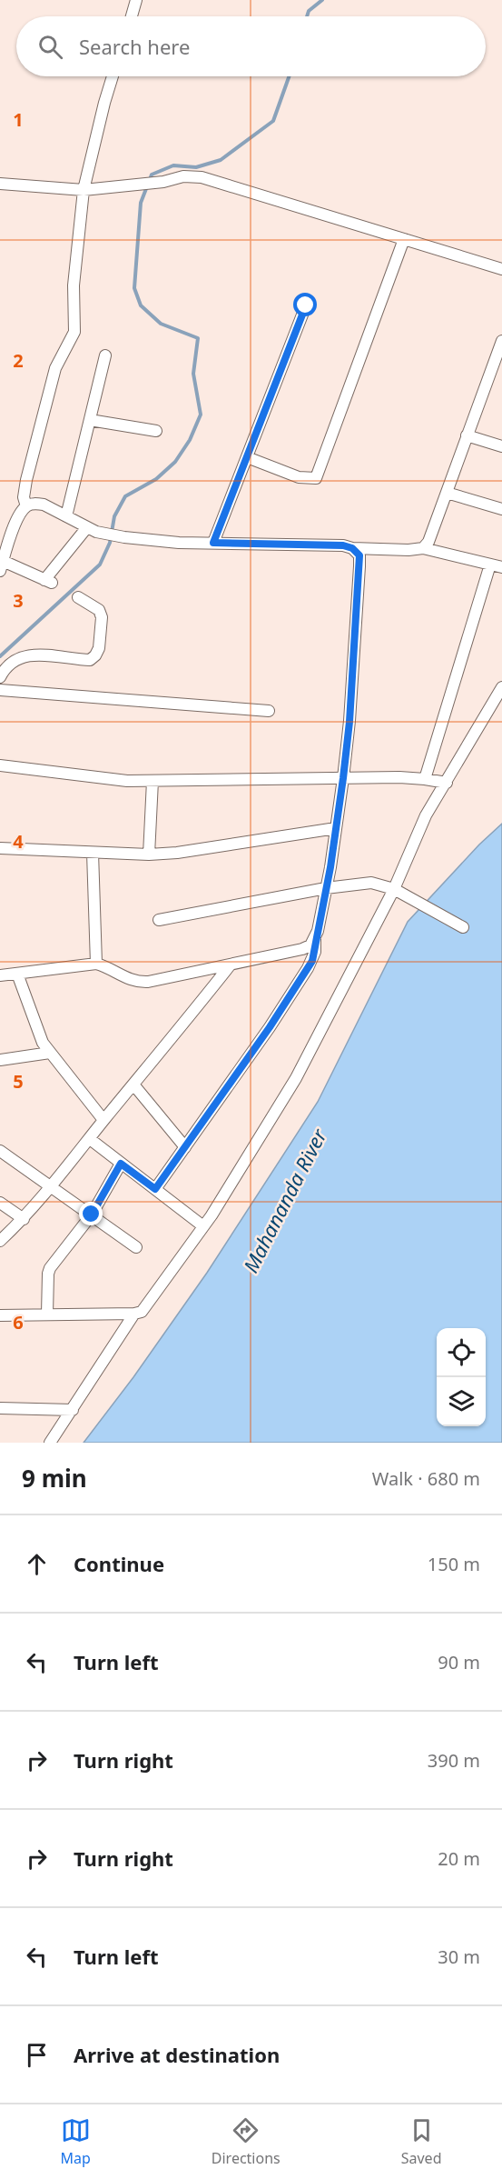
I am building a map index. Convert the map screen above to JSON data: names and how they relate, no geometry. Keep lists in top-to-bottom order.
{
  "water": ["Mahananda River"],
  "page": {
    "search": "Search here",
    "heading": ["9 min", "Walk · 680 m"],
    "list": [
      ["Continue", "150 m"],
      ["Turn left", "90 m"],
      ["Turn right", "390 m"],
      ["Turn right", "20 m"],
      ["Turn left", "30 m"],
      "Arrive at destination"
    ],
    "nav": ["Map", "Directions", "Saved"]
  },
  "grid": {
    "rows": [
      "1",
      "2",
      "3",
      "4",
      "5",
      "6"
    ]
  }
}
